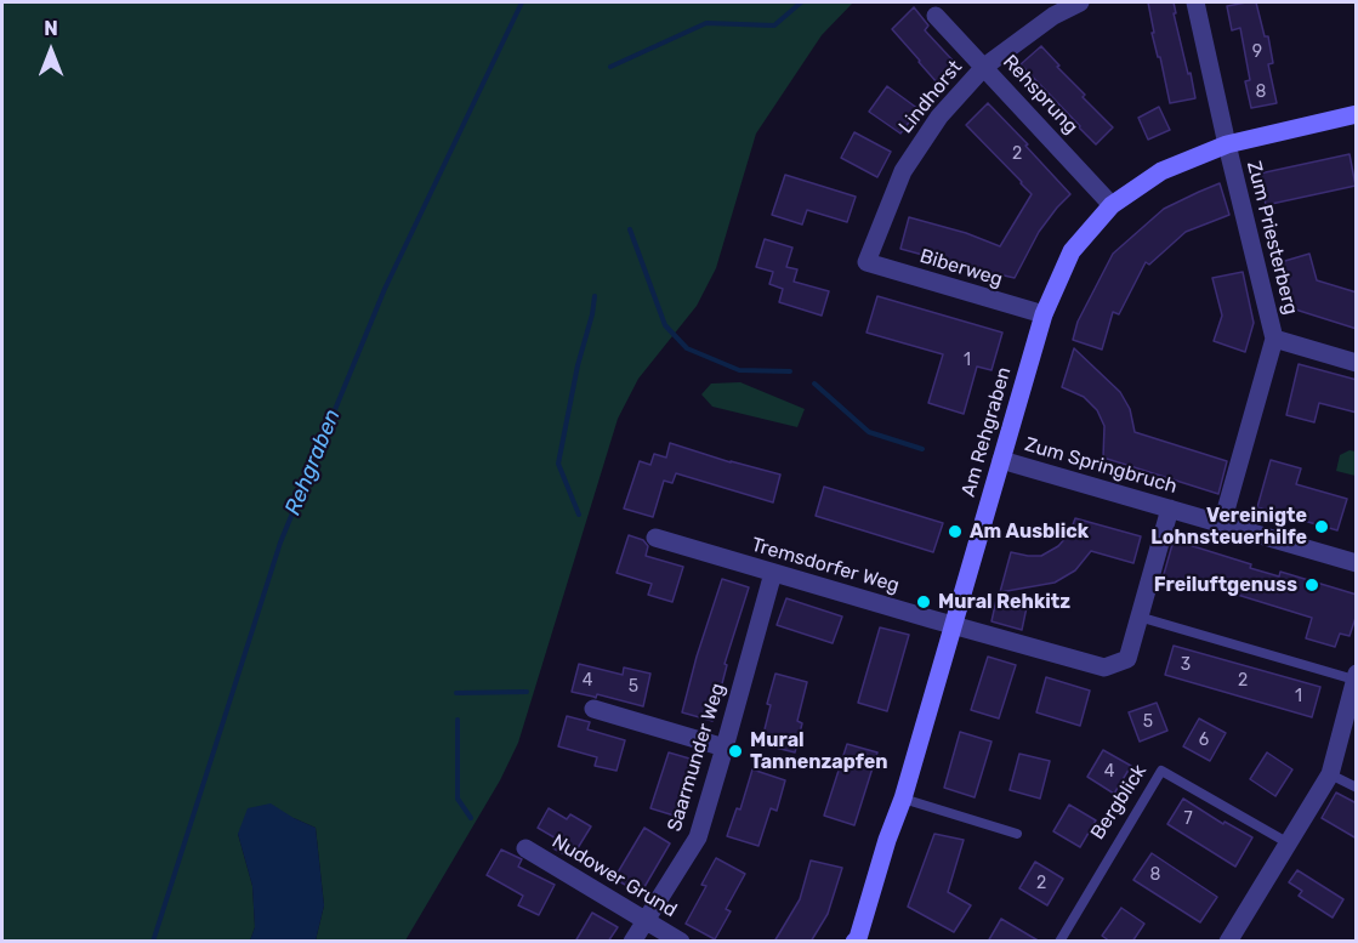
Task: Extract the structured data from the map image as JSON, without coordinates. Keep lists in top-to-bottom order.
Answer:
{
  "streets": {
    "street": [
      "Rehsprung",
      "Lindhorst",
      "Zum Priesterberg",
      "Biberweg",
      "Am Rehgraben",
      "Zum Springbruch",
      "Tremsdorfer Weg",
      "Saarmunder Weg",
      "Nudower Grund"
    ],
    "lane": ["Bergblick"]
  },
  "crossings": [
    ["Rehsprung", "Lindhorst"],
    ["Rehsprung", "Am Rehgraben"],
    ["Lindhorst", "Biberweg"],
    ["Zum Priesterberg", "Am Rehgraben"],
    ["Zum Priesterberg", "Zum Springbruch"],
    ["Biberweg", "Am Rehgraben"],
    ["Am Rehgraben", "Zum Springbruch"],
    ["Am Rehgraben", "Tremsdorfer Weg"],
    ["Zum Springbruch", "Tremsdorfer Weg"],
    ["Tremsdorfer Weg", "Saarmunder Weg"],
    ["Saarmunder Weg", "Nudower Grund"]
  ],
  "water": ["Rehgraben"],
  "places": [
    "Vereinigte Lohnsteuerhilfe",
    "Am Ausblick",
    "Freiluftgenuss",
    "Mural Rehkitz",
    "Mural Tannenzapfen"
  ],
  "house_numbers": [
    "9",
    "8",
    "2",
    "1",
    "3",
    "4",
    "2",
    "5",
    "1",
    "5",
    "6",
    "4",
    "7",
    "8",
    "2"
  ],
  "north": "top"
}
